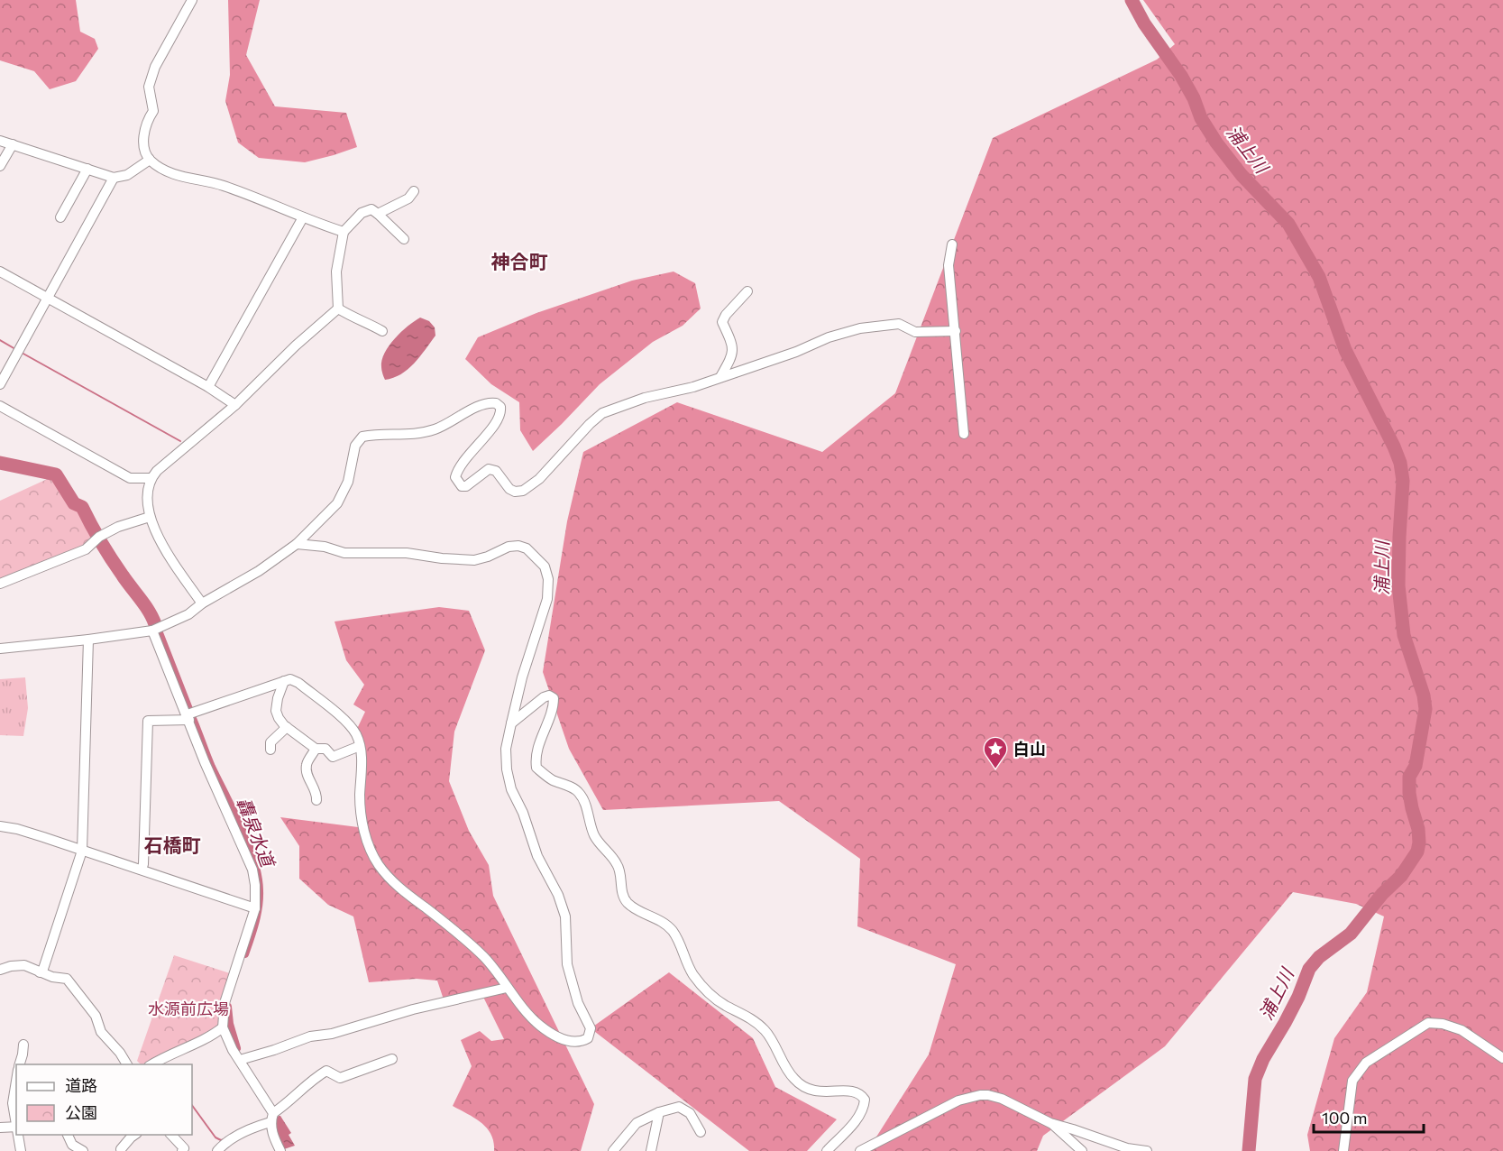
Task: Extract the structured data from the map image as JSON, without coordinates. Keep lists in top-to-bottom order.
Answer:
{
  "districts": ["神合町", "石橋町"],
  "water": ["浦上川", "轟泉水道"],
  "parks": ["水源前広場"],
  "places": {
    "place": ["白山"]
  },
  "legend": ["道路", "公園"],
  "scale_bar": "100 m"
}
